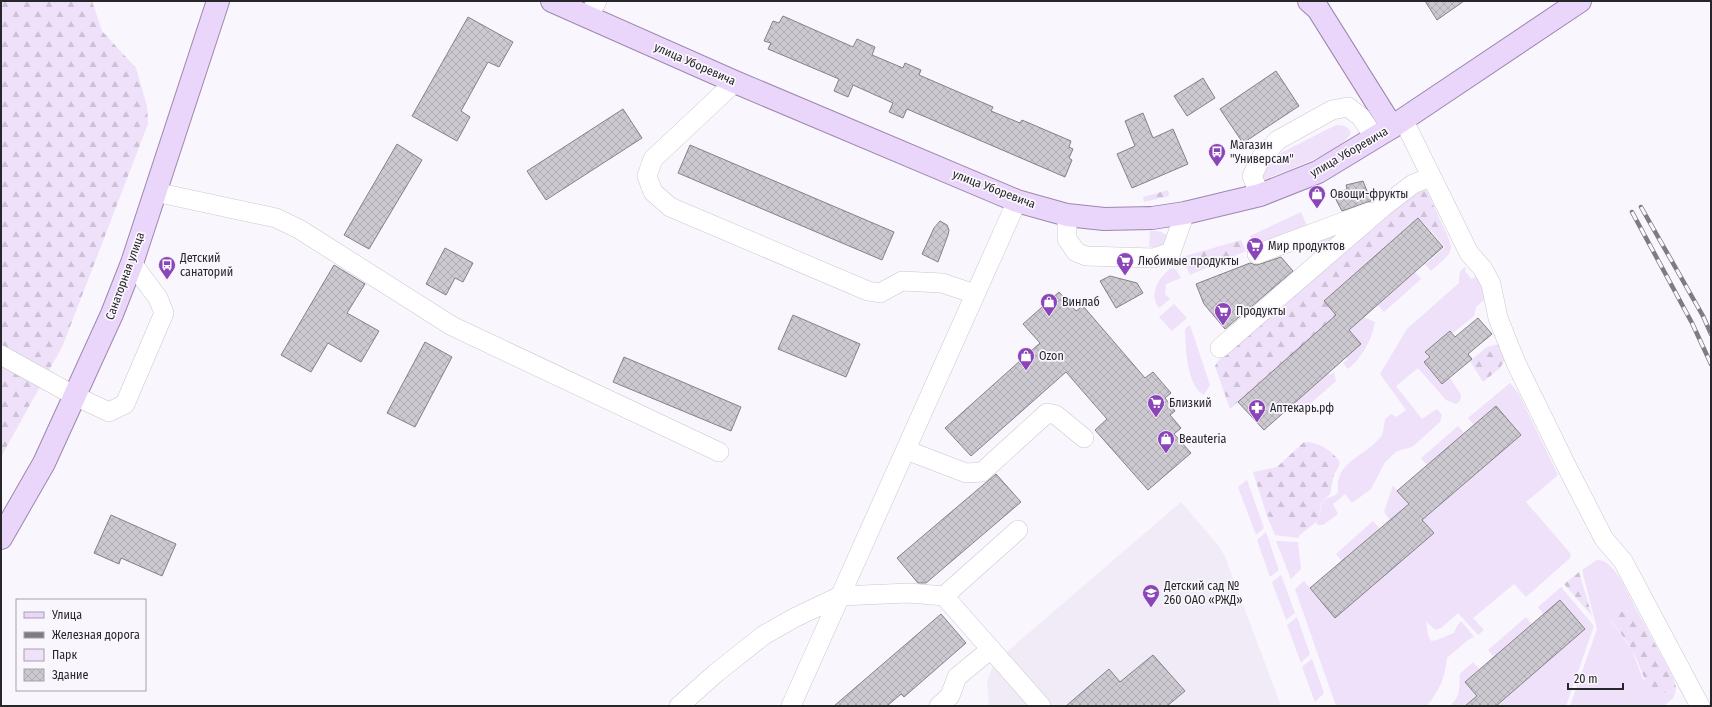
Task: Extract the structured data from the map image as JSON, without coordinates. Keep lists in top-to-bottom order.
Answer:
{
  "streets": {
    "main road": ["улица Уборевича", "Санаторная улица"]
  },
  "places": {
    "bus stop": ["Магазин \"Универсам\"", "Детский санаторий"],
    "shop": [
      "Овощи-фрукты",
      "Винлаб",
      "Ozon",
      "Beauteria"
    ],
    "supermarket": [
      "Мир продуктов",
      "Любимые продукты",
      "Продукты",
      "Близкий"
    ],
    "pharmacy": ["Аптекарь.рф"],
    "school or university": ["Детский сад № 260 ОАО «РЖД»"]
  },
  "legend": [
    "Улица",
    "Железная дорога",
    "Парк",
    "Здание"
  ],
  "scale_bar": "20 m"
}
